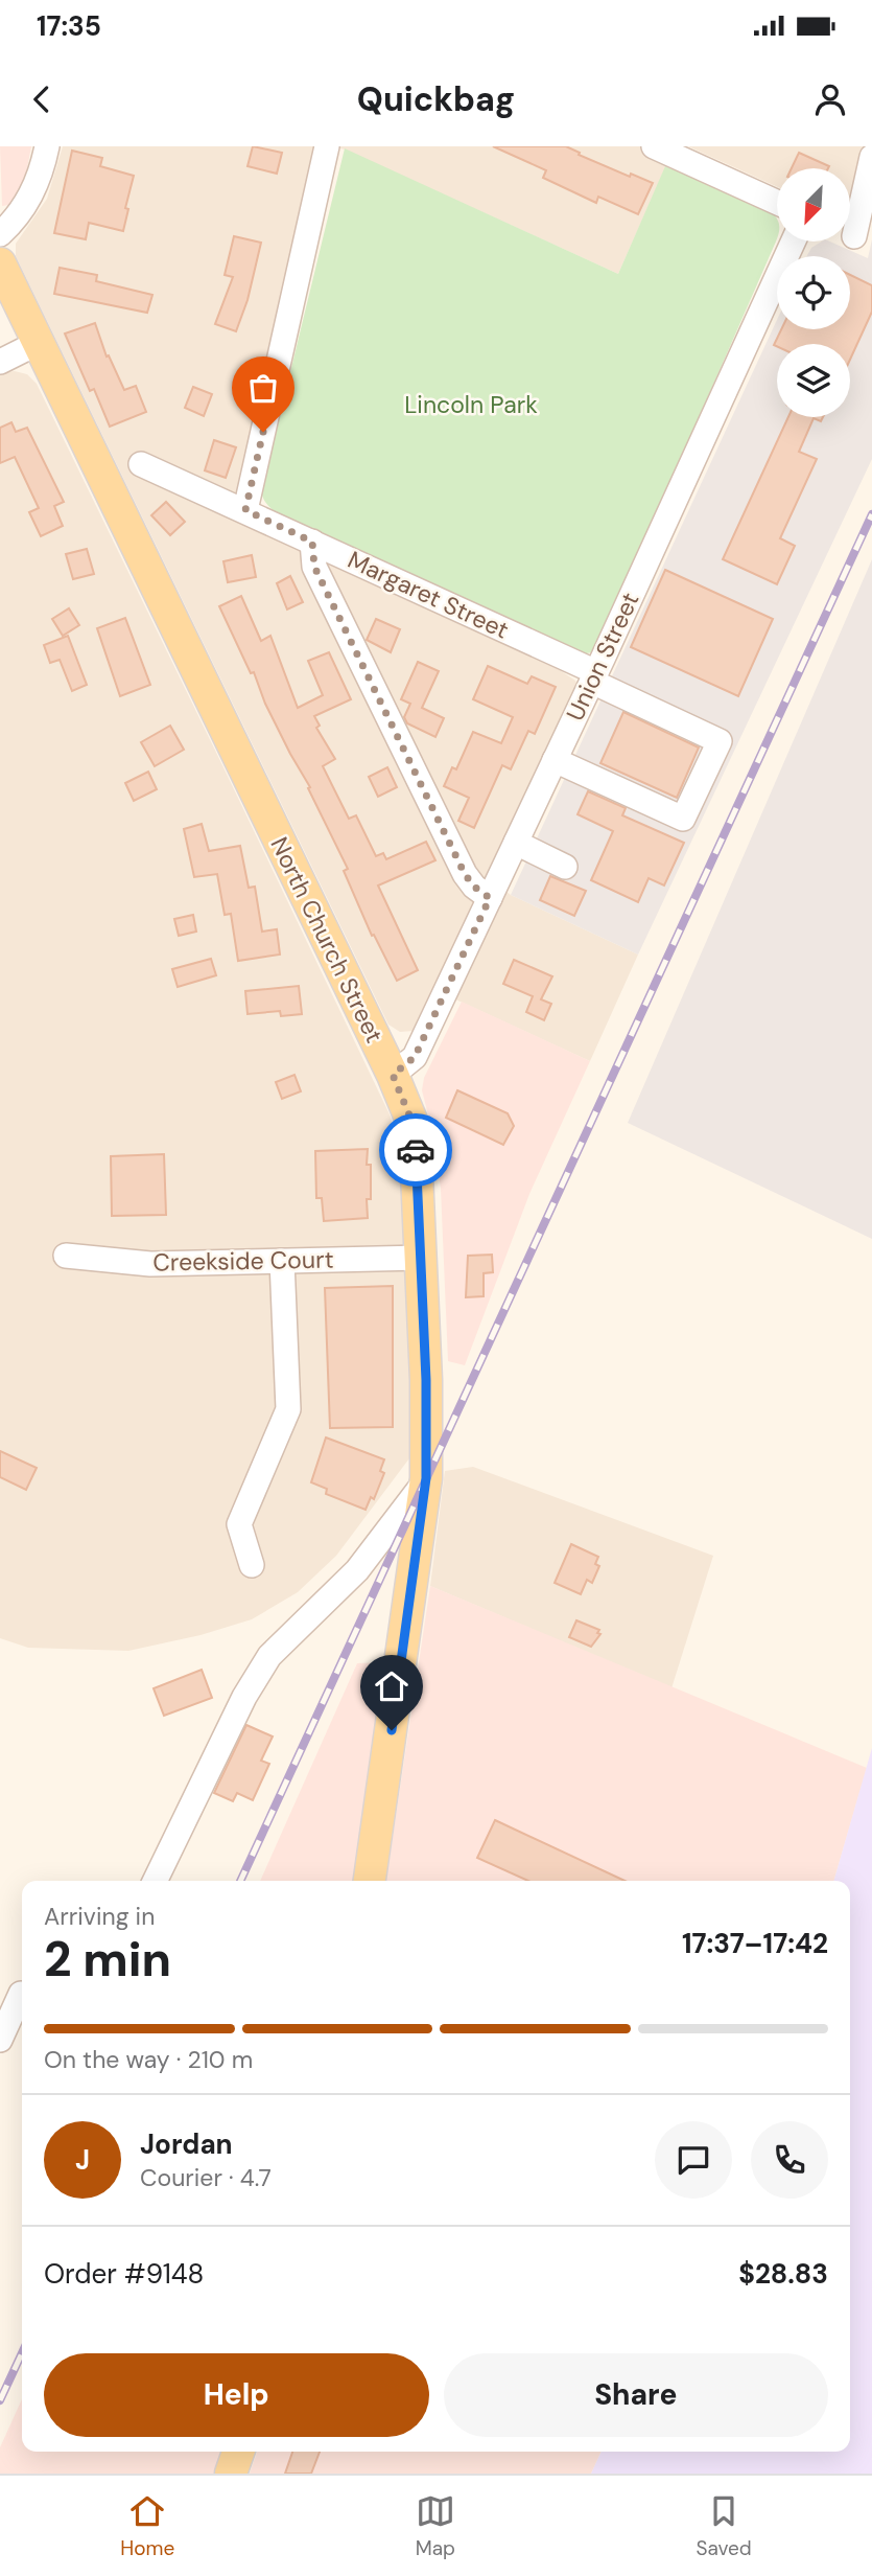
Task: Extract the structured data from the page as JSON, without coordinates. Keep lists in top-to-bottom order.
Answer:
{
  "streets": {
    "main road": ["North Church Street"],
    "street": ["Margaret Street", "Union Street", "Creekside Court"]
  },
  "crossings": [
    ["Margaret Street", "Union Street"],
    ["Union Street", "North Church Street"],
    ["North Church Street", "Creekside Court"]
  ],
  "parks": ["Lincoln Park"],
  "north": "bottom left",
  "page": {
    "status": "17:35",
    "header": "Quickbag",
    "heading": ["2 min", "Arriving in", "17:37–17:42"],
    "panel": [
      "Jordan",
      "Courier · 4.7",
      "Order #9148",
      "$28.83"
    ],
    "bar": "On the way · 210 m",
    "round": "J",
    "buttons": ["Help", "Share"],
    "tabs": ["Home", "Map", "Saved"]
  }
}
